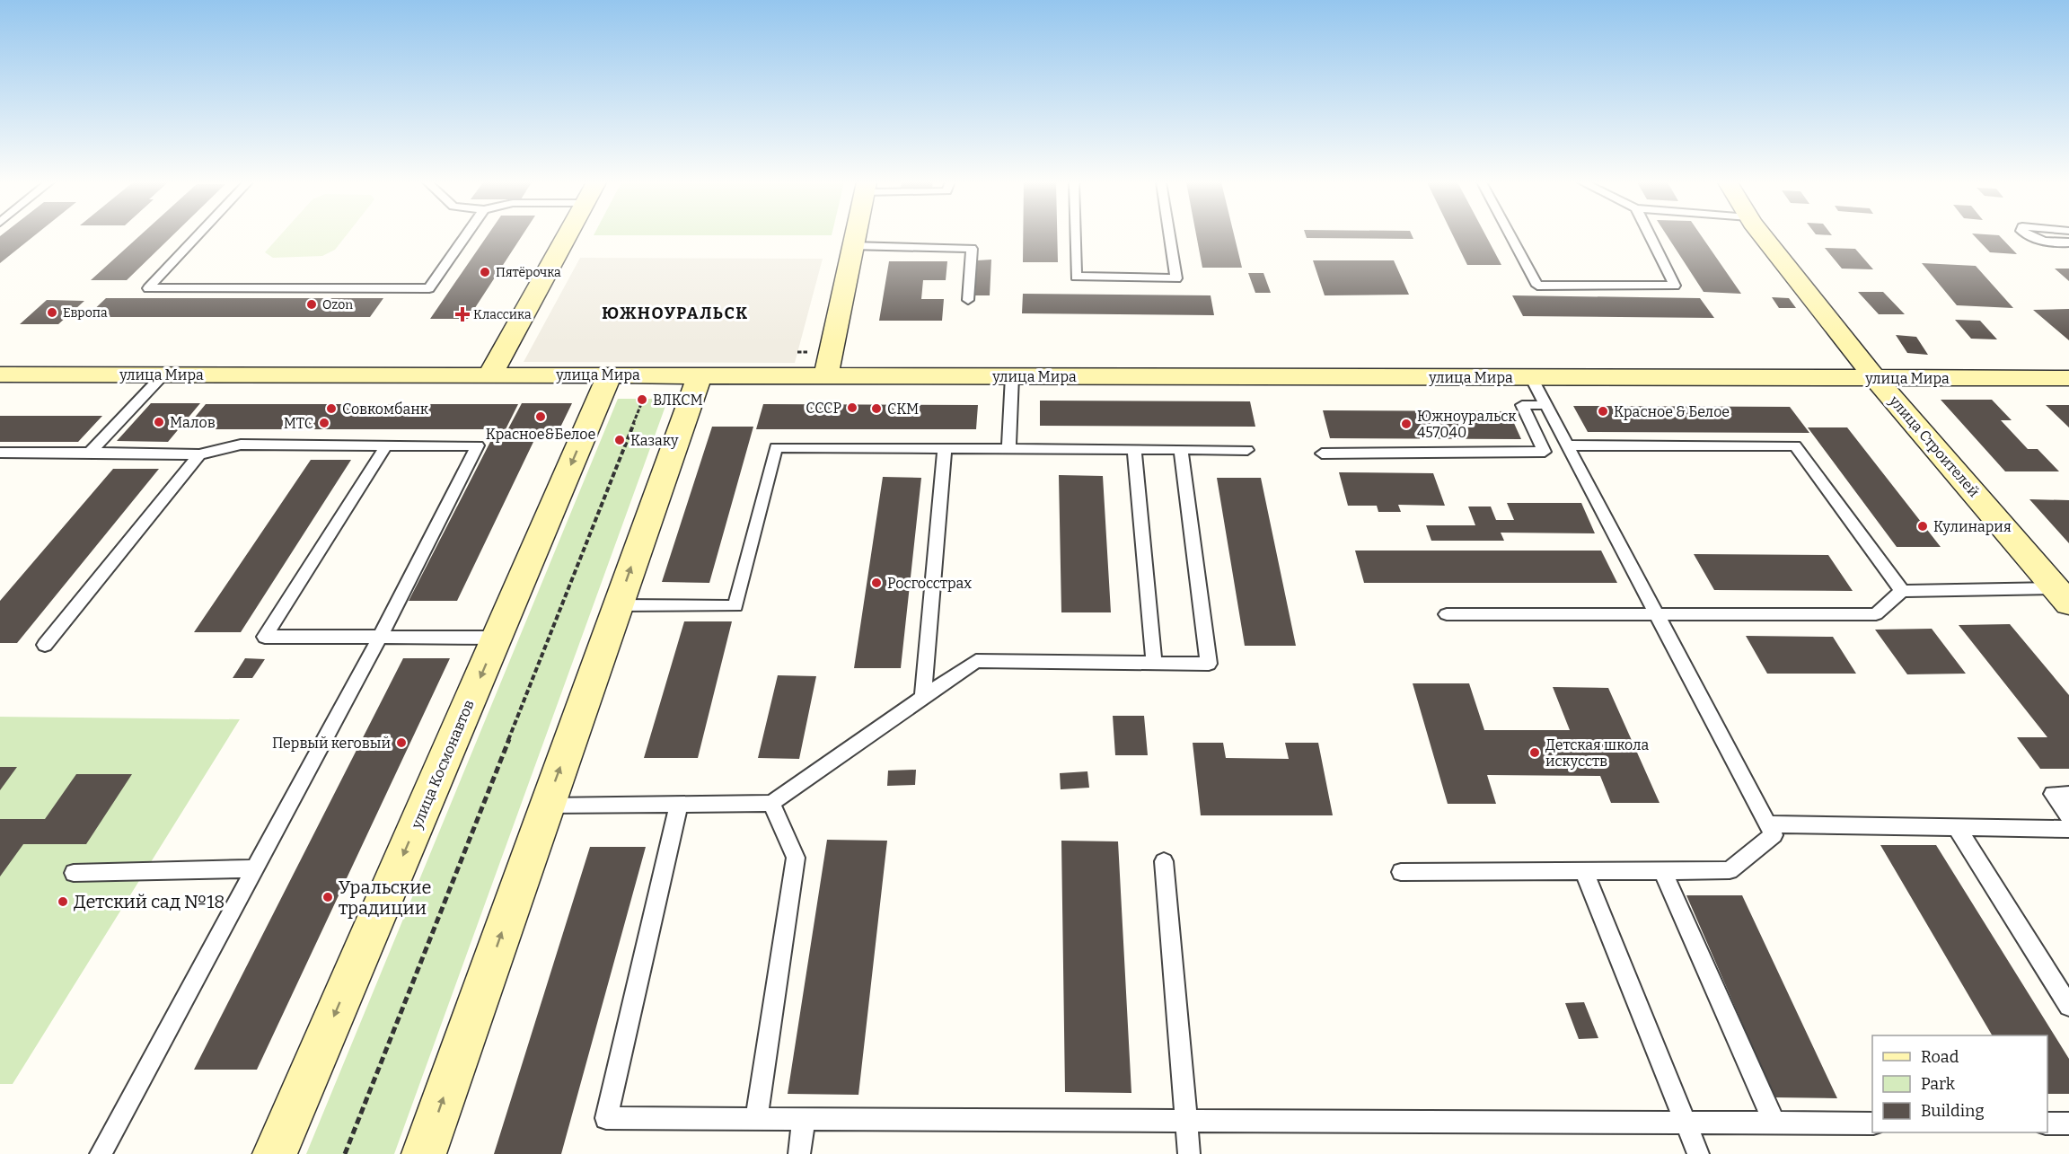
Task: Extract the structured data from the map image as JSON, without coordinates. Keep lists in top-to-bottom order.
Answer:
{
  "streets": {
    "street": ["улица Мира", "улица Строителей", "улица Космонавтов"]
  },
  "crossings": [
    ["улица Мира", "улица Строителей"],
    ["улица Мира", "улица Космонавтов"]
  ],
  "districts": ["ЮЖНОУРАЛЬСК"],
  "places": {
    "other": [
      "Пятёрочка",
      "Ozon",
      "Европа",
      "ВЛКСМ",
      "СССР",
      "Совкомбанк",
      "СКМ",
      "Красное & Белое",
      "Красное&Белое",
      "Малов",
      "МТС",
      "Южноуральск 457040",
      "Казаку",
      "Кулинария",
      "Росгосстрах",
      "Первый кеговый",
      "Детская школа искусств",
      "Уральские традиции",
      "Детский сад №18"
    ],
    "health": ["Классика"]
  },
  "legend": ["Road", "Park", "Building"]
}
